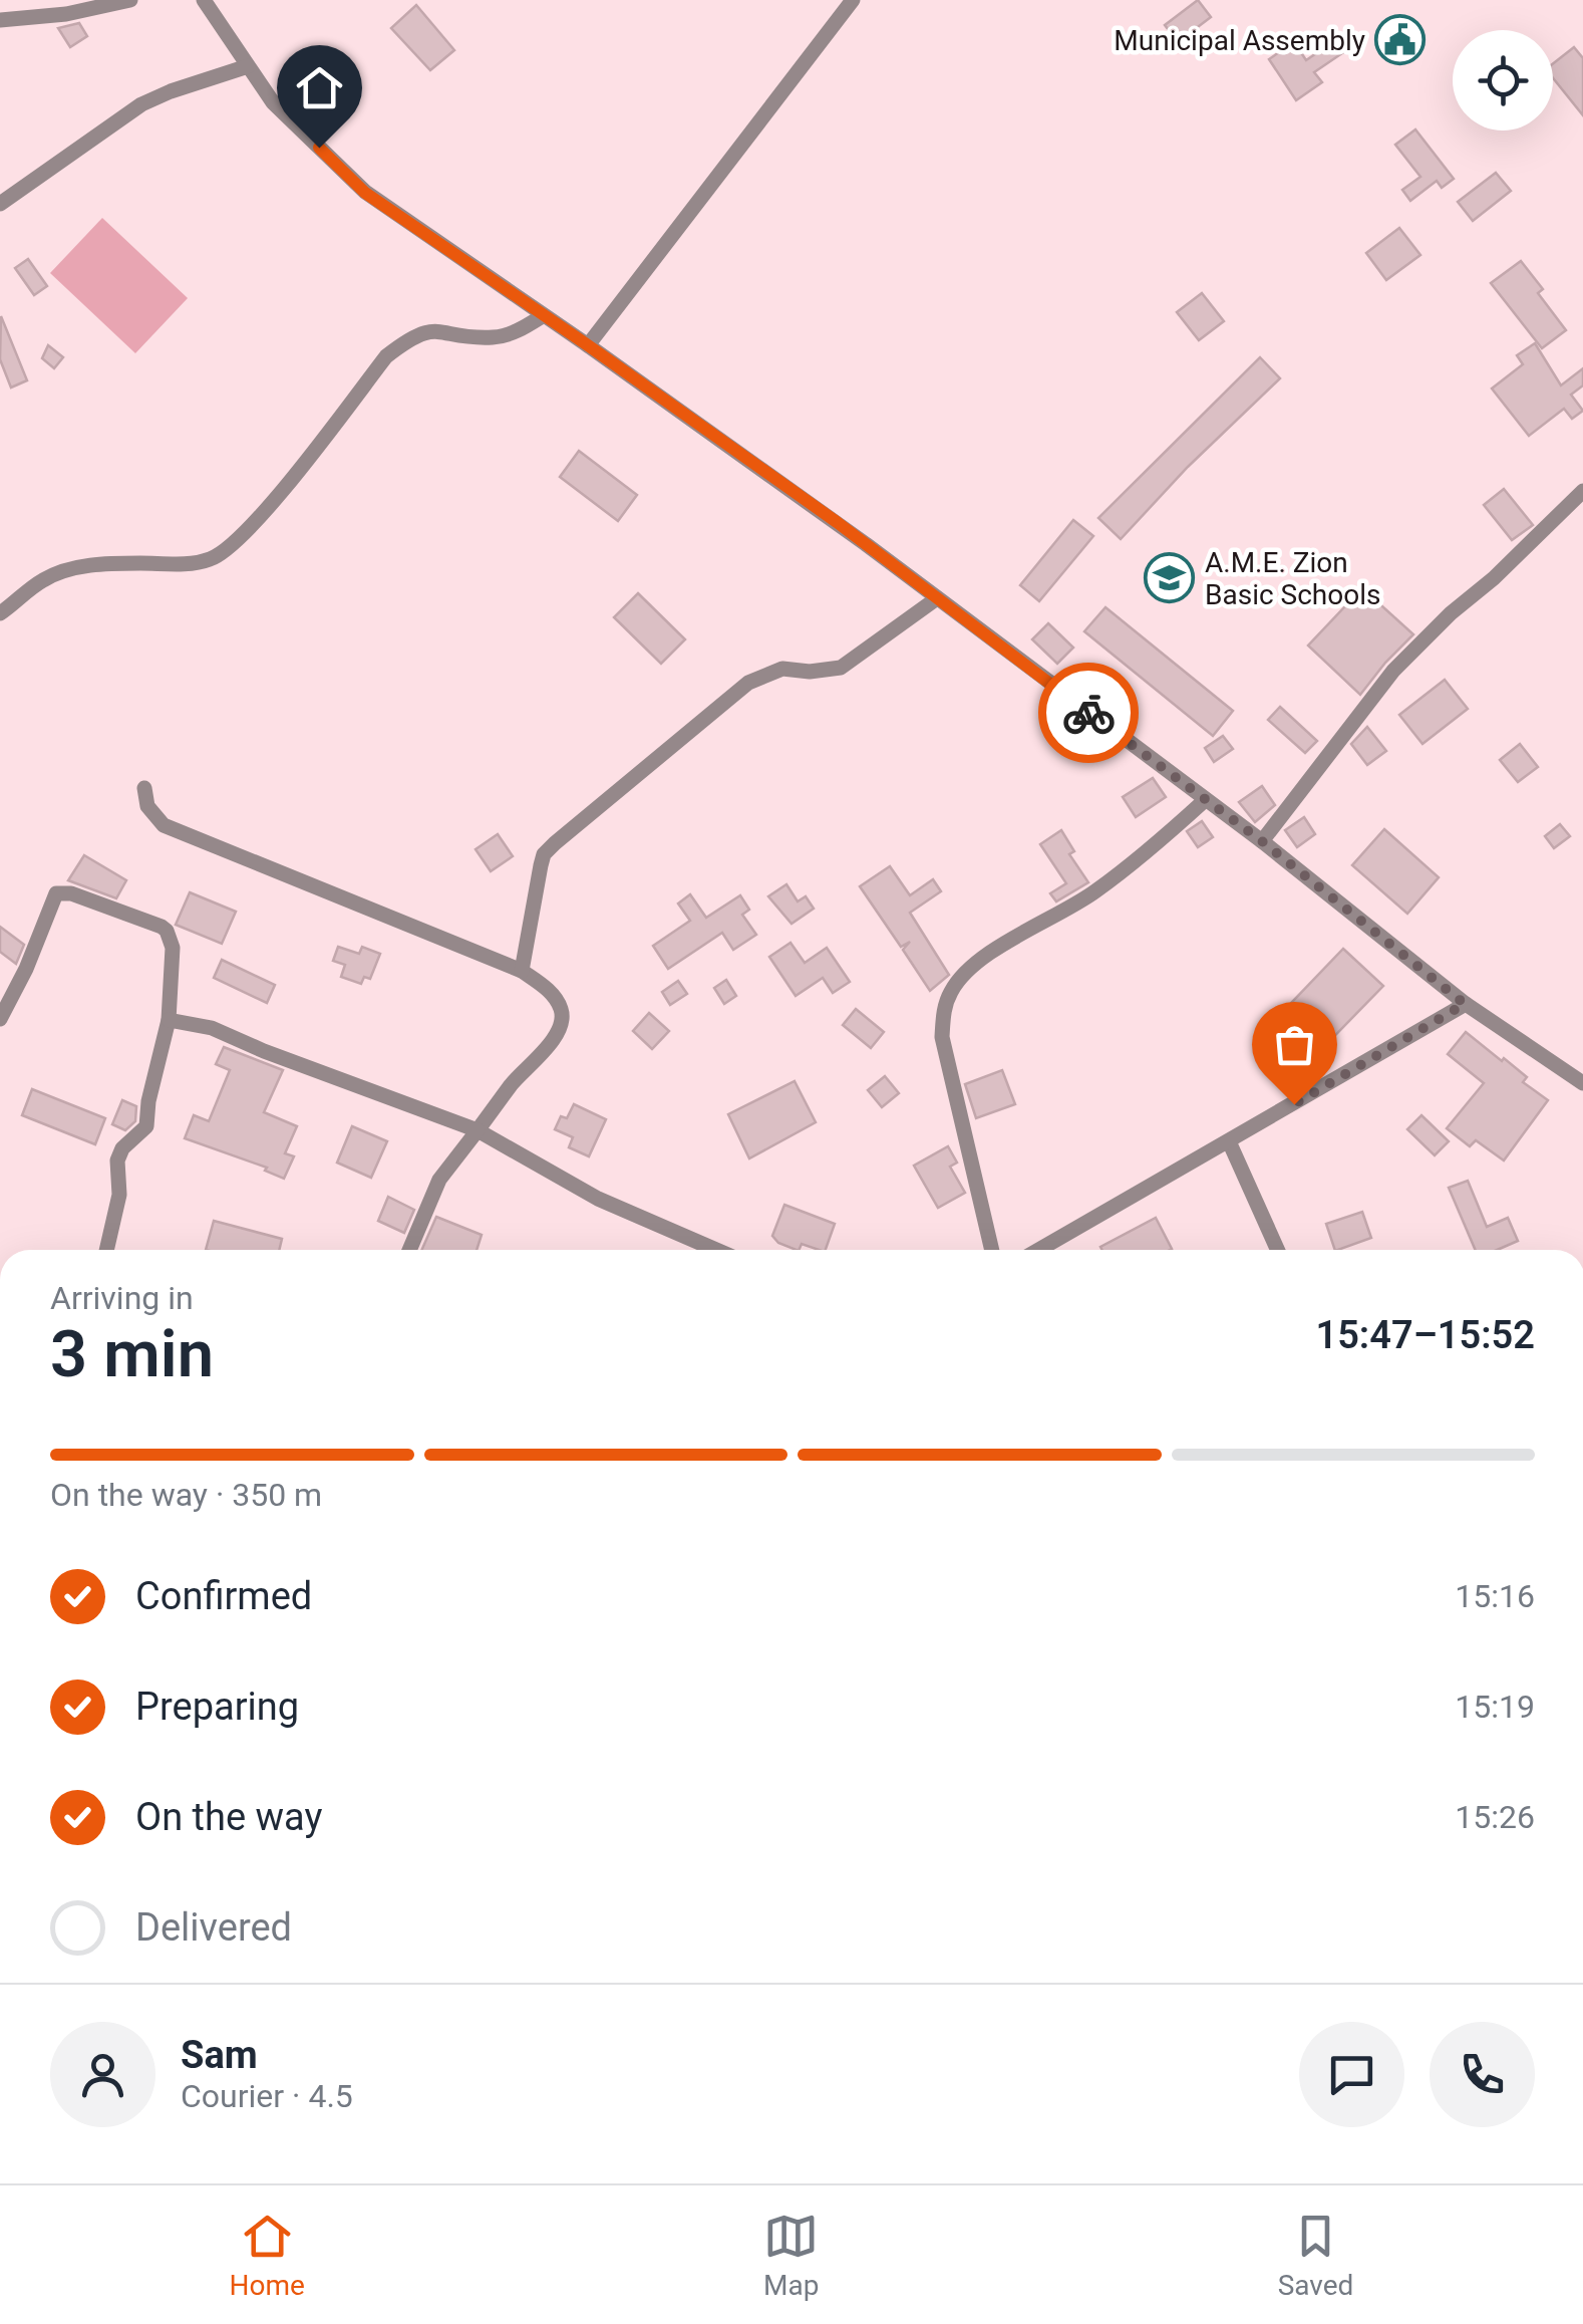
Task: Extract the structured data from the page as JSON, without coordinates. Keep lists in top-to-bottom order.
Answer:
{
  "places": {
    "public building": ["Municipal Assembly"],
    "school or university": ["A.M.E. Zion Basic Schools"]
  },
  "page": {
    "heading": ["3 min", "Arriving in", "15:47–15:52"],
    "panel": ["Sam", "Courier · 4.5"],
    "bar": "On the way · 350 m",
    "list": [
      ["Confirmed", "15:16"],
      ["Preparing", "15:19"],
      ["On the way", "15:26"],
      "Delivered"
    ],
    "tabs": ["Home", "Map", "Saved"]
  }
}
